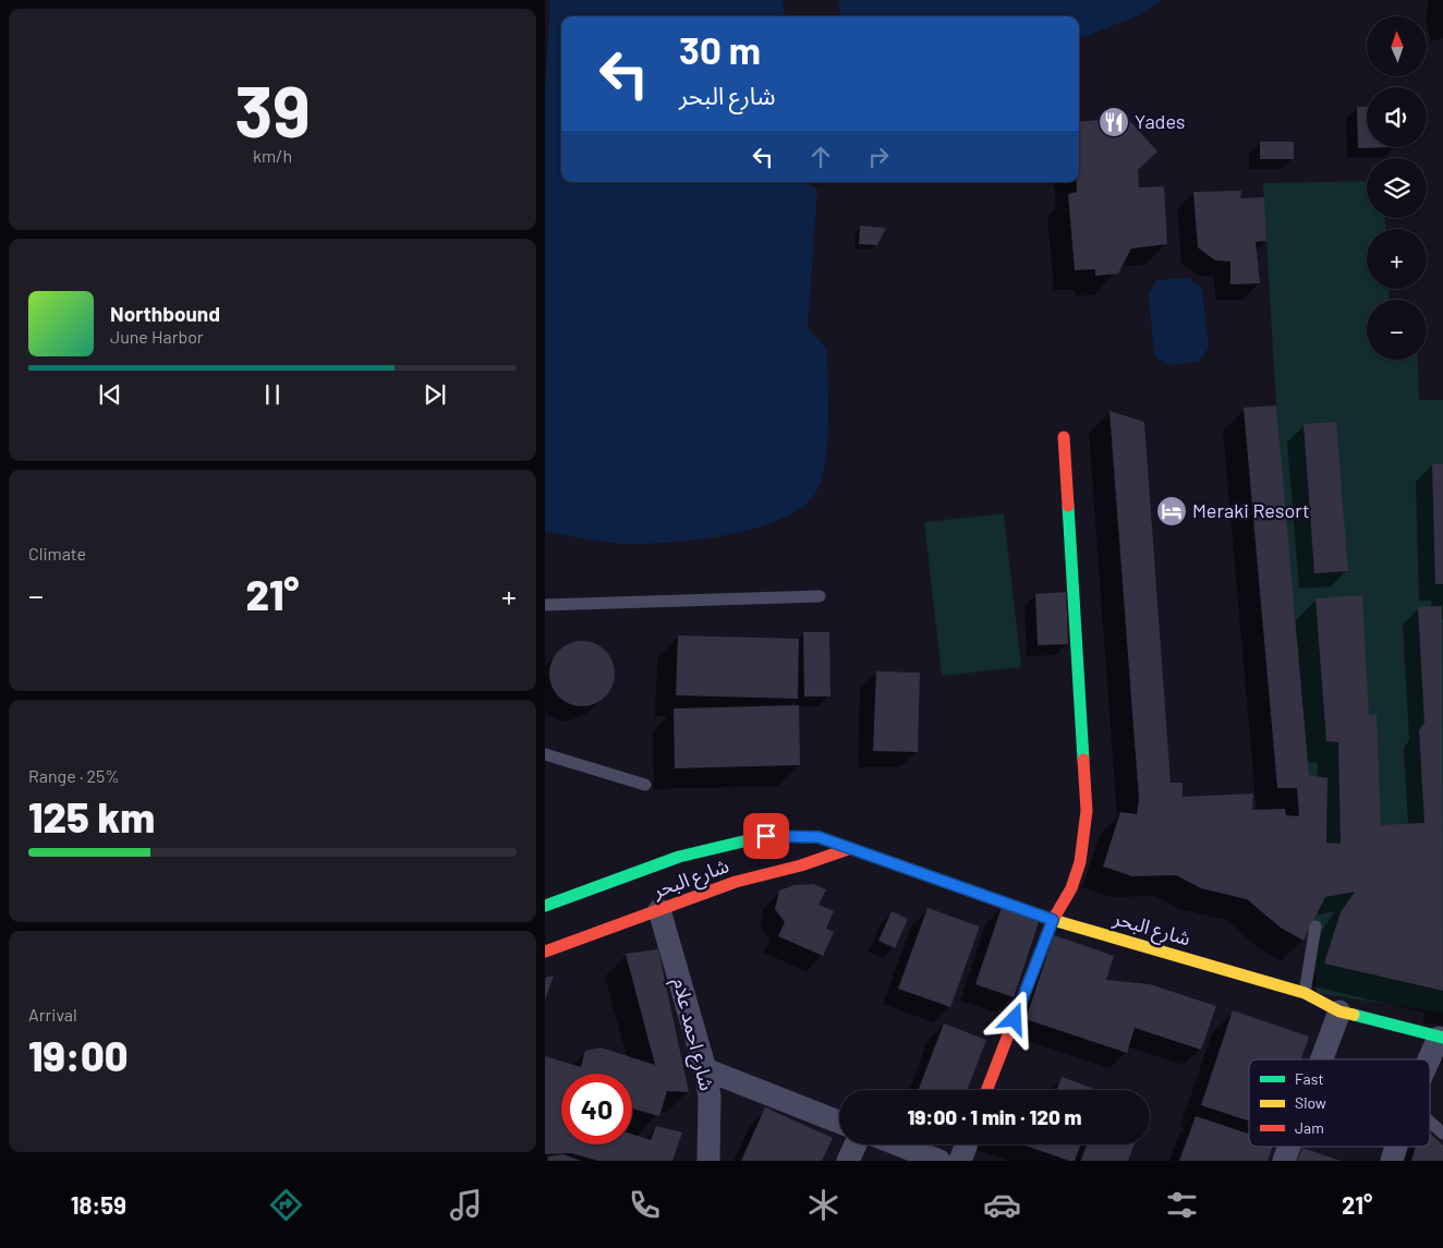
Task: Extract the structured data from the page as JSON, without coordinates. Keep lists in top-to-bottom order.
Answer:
{
  "streets": {
    "main road": ["شارع البحر"],
    "street": ["شارع احمد علام"]
  },
  "crossings": [
    ["شارع البحر", "شارع احمد علام"]
  ],
  "places": {
    "restaurant": ["Yades"],
    "hotel": ["Meraki Resort"]
  },
  "legend": ["Fast", "Slow", "Jam"],
  "north": "top",
  "page": {
    "tile": [
      ["39", "km/h"],
      "Climate",
      ["Range · 25%", "125 km"],
      ["Arrival", "19:00"]
    ],
    "map_buttons": ["+", "−"],
    "turn": ["30 m", "شارع البحر"],
    "song": ["Northbound", "June Harbor"],
    "heat": ["−", "21°", "+"],
    "limit": "40",
    "trip": "19:00 · 1 min · 120 m",
    "tabs": ["18:59", "21°"]
  }
}
